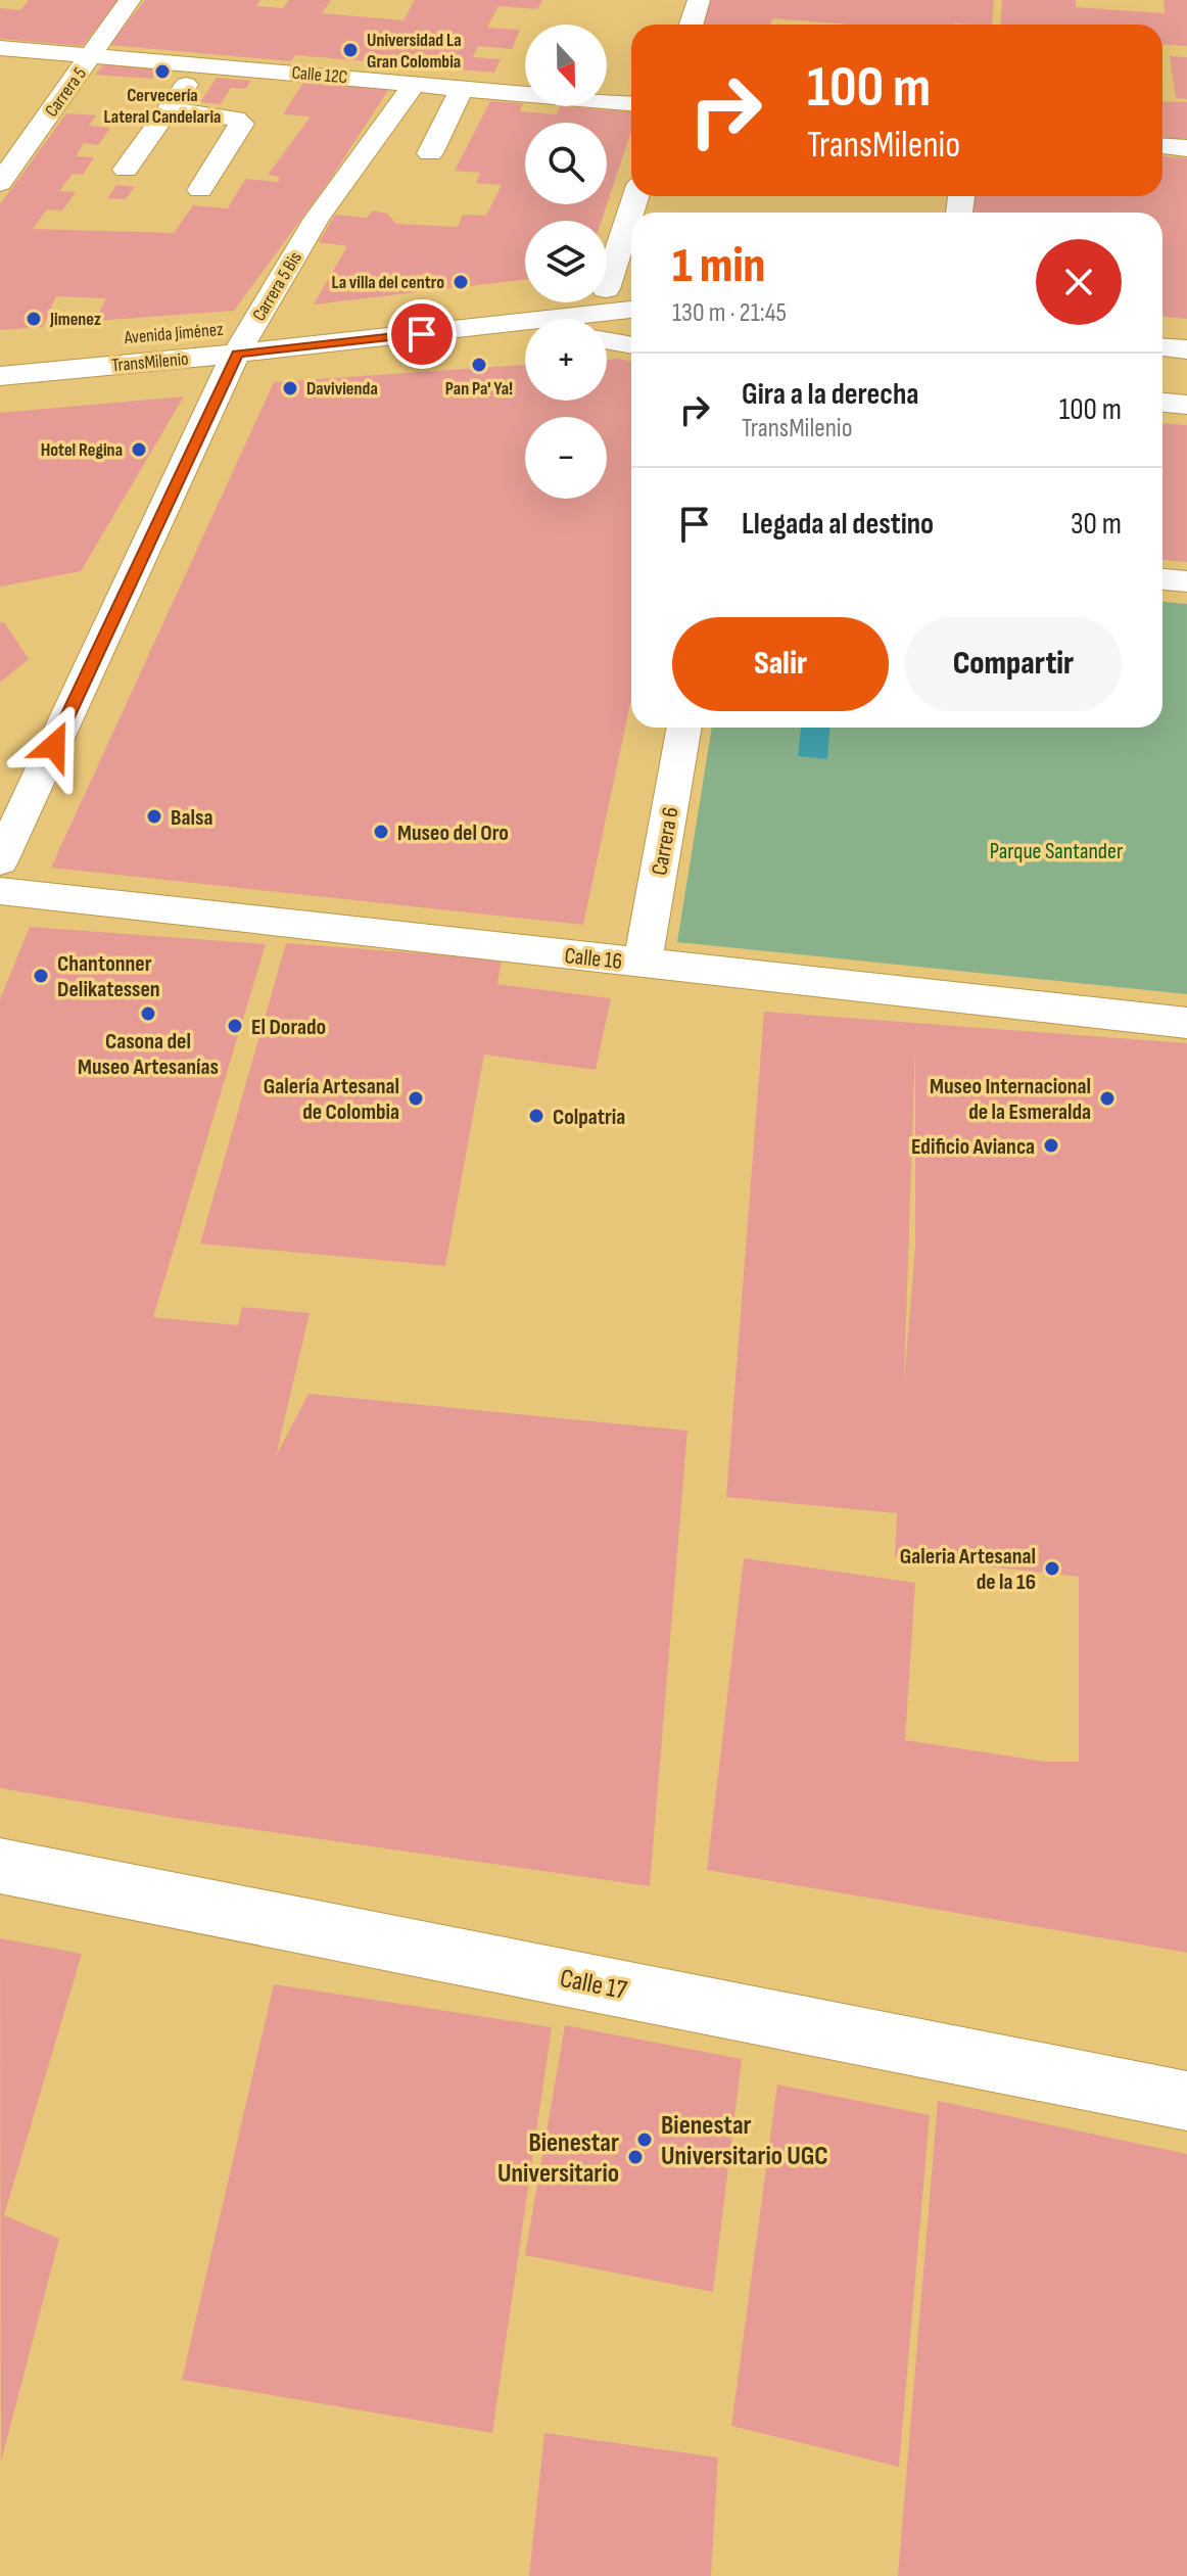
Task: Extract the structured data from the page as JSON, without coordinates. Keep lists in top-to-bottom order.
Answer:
{
  "streets": {
    "street": [
      "Calle 12C",
      "Carrera 5",
      "Carrera 5 Bis",
      "Avenida Jiménez",
      "TransMilenio",
      "Carrera 6",
      "Calle 16",
      "Calle 17"
    ]
  },
  "crossings": [
    ["Calle 12C", "Carrera 5"],
    ["Calle 12C", "Carrera 5 Bis"],
    ["Carrera 5 Bis", "Avenida Jiménez"],
    ["Carrera 5 Bis", "TransMilenio"],
    ["Avenida Jiménez", "TransMilenio"],
    ["Carrera 6", "Calle 16"]
  ],
  "parks": ["Parque Santander"],
  "places": [
    "Universidad La Gran Colombia",
    "Cervecería Lateral Candelaria",
    "La villa del centro",
    "Jimenez",
    "Pan Pa' Ya!",
    "Davivienda",
    "Hotel Regina",
    "Balsa",
    "Museo del Oro",
    "Chantonner Delikatessen",
    "Casona del Museo Artesanías",
    "El Dorado",
    "Galería Artesanal de Colombia",
    "Museo Internacional de la Esmeralda",
    "Colpatria",
    "Edificio Avianca",
    "Galeria Artesanal de la 16",
    "Bienestar Universitario UGC",
    "Bienestar Universitario"
  ],
  "north": "bottom",
  "page": {
    "map_buttons": ["+", "−"],
    "turn": ["100 m", "TransMilenio"],
    "heading": ["1 min", "130 m · 21:45"],
    "list": [
      {
        "name": "Gira a la derecha",
        "note": "TransMilenio",
        "value": "100 m"
      },
      {
        "name": "Llegada al destino",
        "value": "30 m"
      }
    ],
    "buttons": ["Salir", "Compartir"]
  }
}
